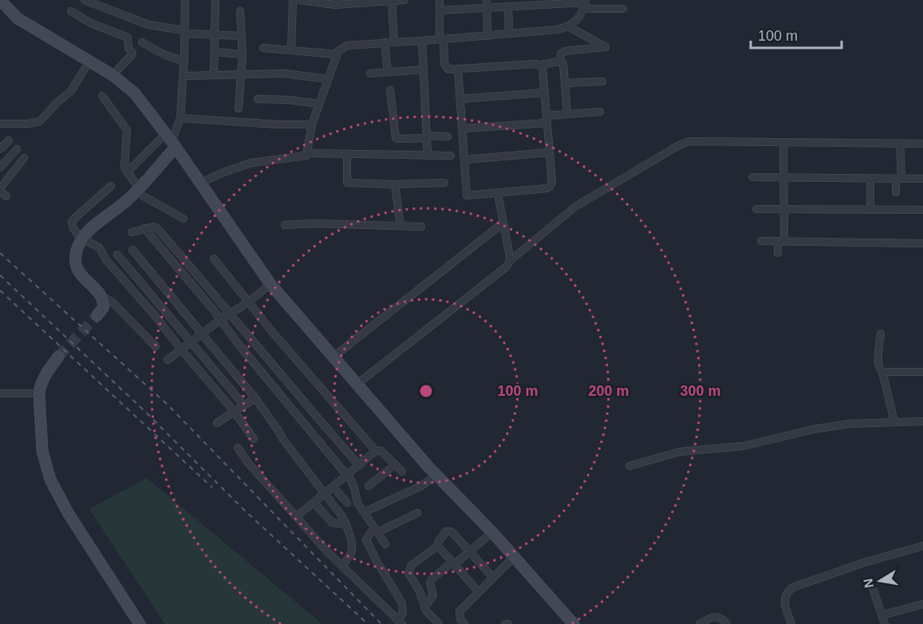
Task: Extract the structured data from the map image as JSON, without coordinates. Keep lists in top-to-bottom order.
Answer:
{
  "scale_bar": "100 m",
  "north": "left",
  "rings": ["100 m", "200 m", "300 m"]
}
